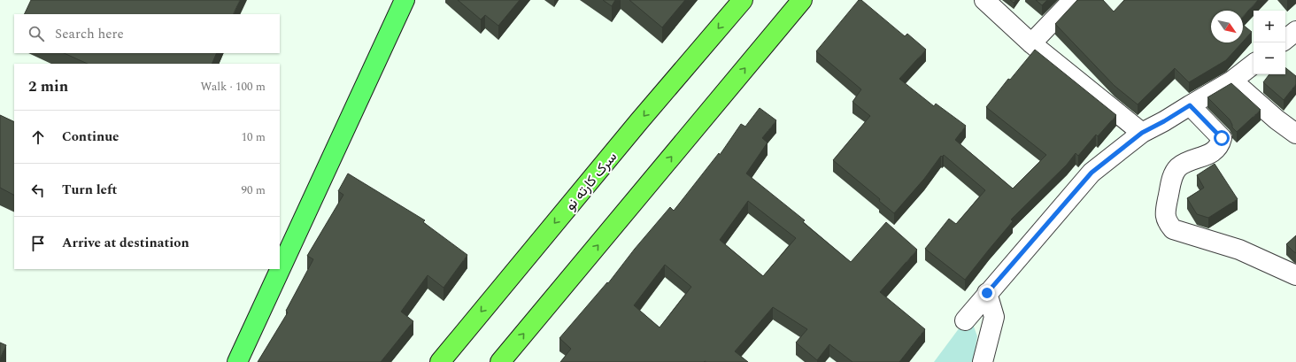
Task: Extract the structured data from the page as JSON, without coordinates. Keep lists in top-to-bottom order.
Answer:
{
  "streets": {
    "highway": ["سرک کارته نو"]
  },
  "north": "bottom right",
  "page": {
    "map_buttons": ["+", "−"],
    "search": "Search here",
    "heading": ["2 min", "Walk · 100 m"],
    "list": [
      ["Continue", "10 m"],
      ["Turn left", "90 m"],
      "Arrive at destination"
    ]
  }
}
